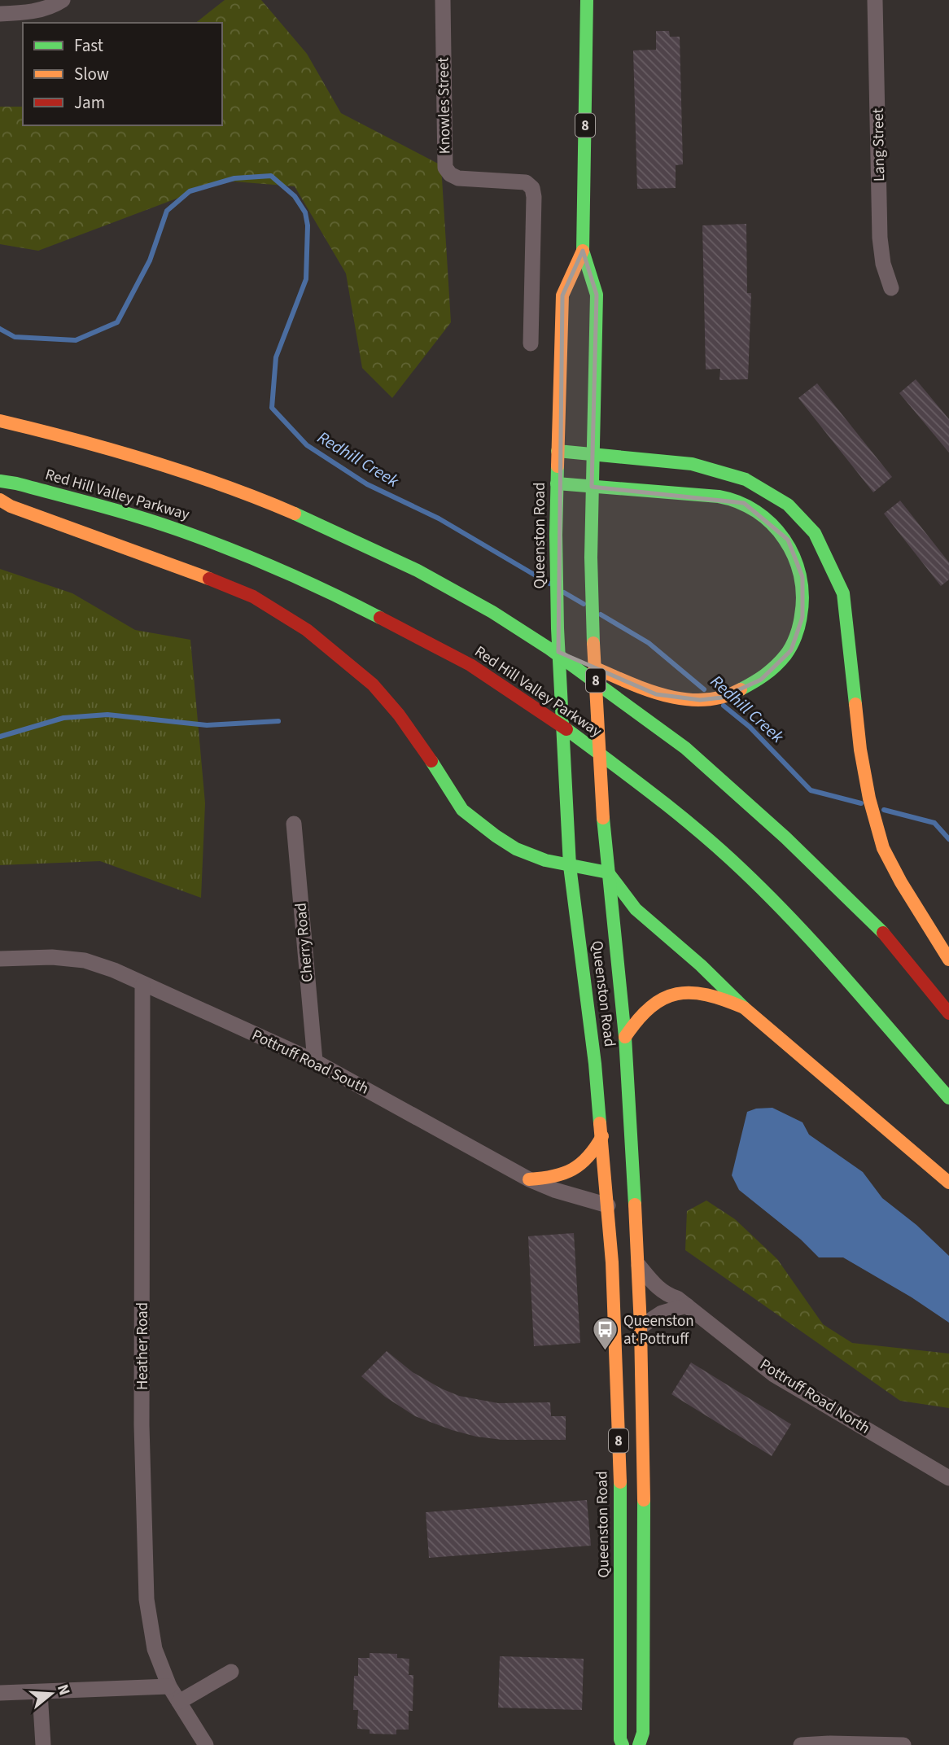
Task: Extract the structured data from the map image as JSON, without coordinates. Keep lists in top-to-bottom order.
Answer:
{
  "streets": {
    "main road": ["8", "Red Hill Valley Parkway", "Queenston Road"],
    "street": [
      "Knowles Street",
      "Lang Street",
      "Cherry Road",
      "Pottruff Road South",
      "Heather Road",
      "Pottruff Road North"
    ]
  },
  "crossings": [
    ["Queenston Road", "Pottruff Road South"],
    ["Queenston Road", "Pottruff Road North"],
    ["Cherry Road", "Pottruff Road South"],
    ["Pottruff Road South", "Heather Road"]
  ],
  "water": ["Redhill Creek"],
  "places": {
    "bus stop": ["Queenston at Pottruff"]
  },
  "legend": ["Fast", "Slow", "Jam"],
  "north": "right"
}
